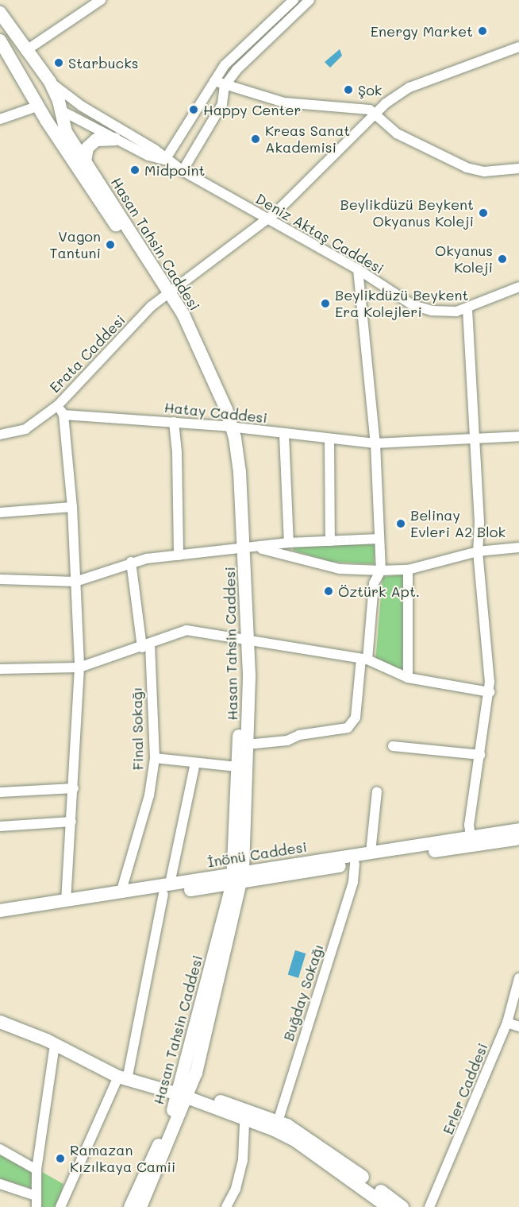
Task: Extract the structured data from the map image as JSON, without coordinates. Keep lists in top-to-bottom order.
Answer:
{
  "streets": {
    "main road": ["Hasan Tahsin Caddesi", "İnönü Caddesi"],
    "street": [
      "Deniz Aktaş Caddesi",
      "Erata Caddesi",
      "Hatay Caddesi",
      "Final Sokağı",
      "Buğday Sokağı",
      "Erler Caddesi"
    ]
  },
  "crossings": [
    ["Deniz Aktaş Caddesi", "Erata Caddesi"],
    ["Hasan Tahsin Caddesi", "Erata Caddesi"],
    ["Hasan Tahsin Caddesi", "Hatay Caddesi"],
    ["Hasan Tahsin Caddesi", "İnönü Caddesi"],
    ["Final Sokağı", "İnönü Caddesi"]
  ],
  "places": [
    "Energy Market",
    "Starbucks",
    "Şok",
    "Happy Center",
    "Kreas Sanat Akademisi",
    "Midpoint",
    "Beylikdüzü Beykent Okyanus Koleji",
    "Vagon Tantuni",
    "Okyanus Koleji",
    "Beylikdüzü Beykent Era Kolejleri",
    "Belinay Evleri A2 Blok",
    "Öztürk Apt.",
    "Ramazan Kızılkaya Camii"
  ]
}
